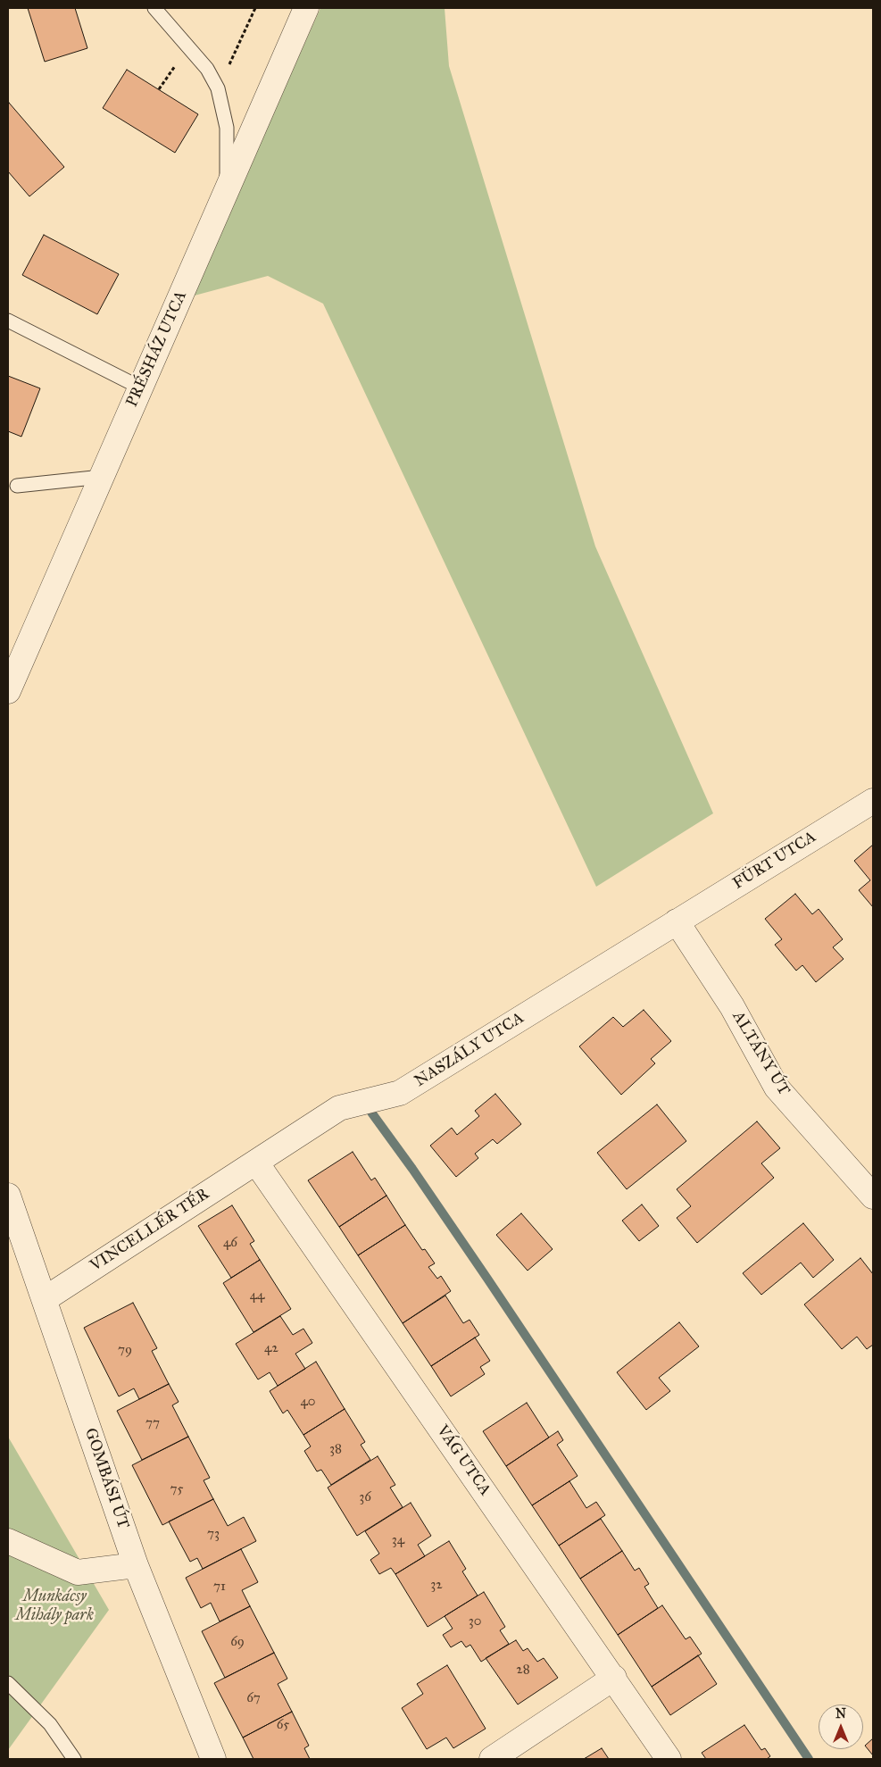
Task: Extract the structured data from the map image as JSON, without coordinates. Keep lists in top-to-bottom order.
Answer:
{
  "streets": {
    "street": [
      "PRÉSHÁZ UTCA",
      "FÜRT UTCA",
      "NASZÁLY UTCA",
      "ALTÁNY ÚT",
      "VINCELLÉR TÉR",
      "VÁG UTCA",
      "GOMBÁSI ÚT"
    ]
  },
  "crossings": [
    ["FÜRT UTCA", "NASZÁLY UTCA"],
    ["FÜRT UTCA", "ALTÁNY ÚT"],
    ["NASZÁLY UTCA", "ALTÁNY ÚT"],
    ["NASZÁLY UTCA", "VINCELLÉR TÉR"],
    ["NASZÁLY UTCA", "VÁG UTCA"],
    ["VINCELLÉR TÉR", "VÁG UTCA"],
    ["VINCELLÉR TÉR", "GOMBÁSI ÚT"]
  ],
  "parks": ["Munkácsy Mihály park"],
  "house_numbers": [
    "46",
    "44",
    "42",
    "79",
    "40",
    "77",
    "38",
    "75",
    "36",
    "73",
    "34",
    "32",
    "71",
    "30",
    "69",
    "28",
    "67",
    "65"
  ],
  "north": "top"
}
